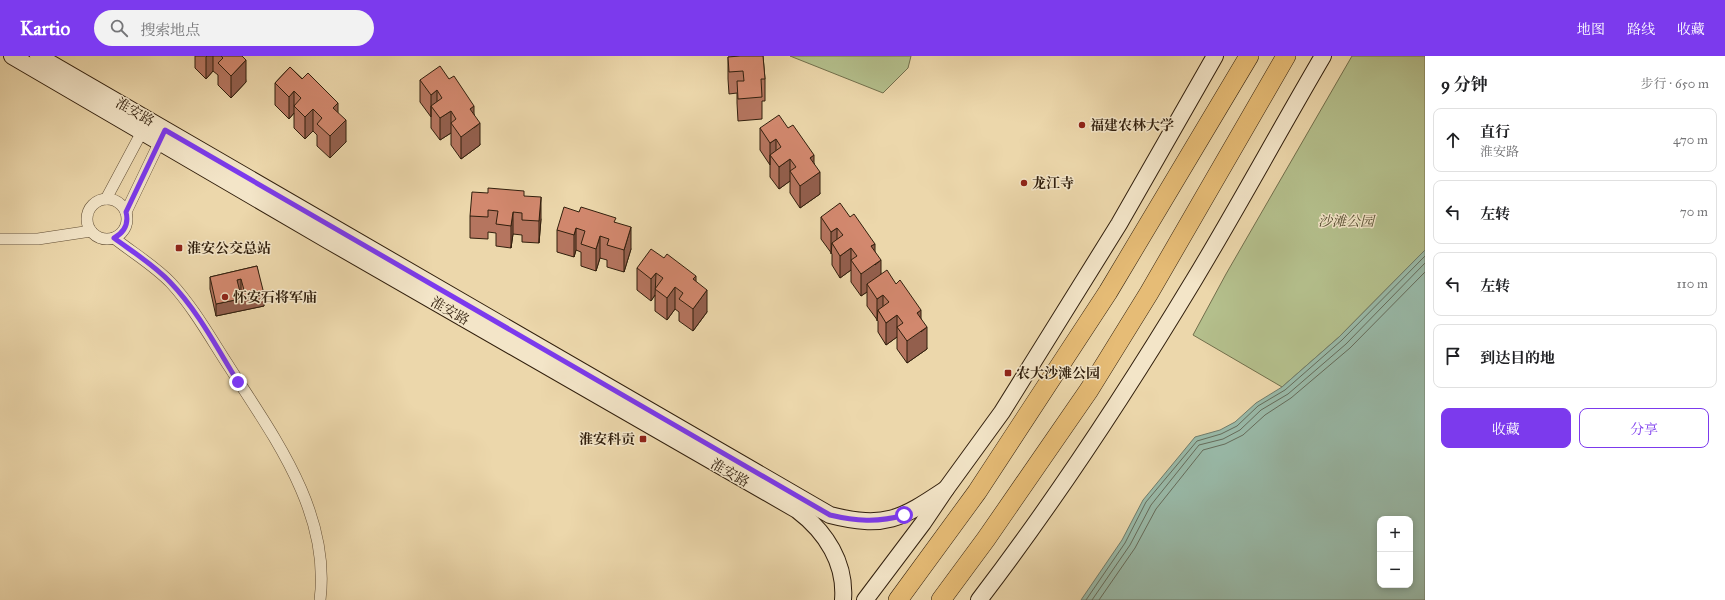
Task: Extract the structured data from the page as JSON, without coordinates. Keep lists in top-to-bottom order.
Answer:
{
  "streets": {
    "main road": ["淮安路"]
  },
  "parks": ["沙滩公园"],
  "places": {
    "other": ["福建农林大学", "龙江寺", "怀安石将军庙"],
    "transit": ["淮安公交总站", "农大沙滩公园", "淮安科贡"]
  },
  "page": {
    "header": "Kartio",
    "search": "搜索地点",
    "nav": ["地图", "路线", "收藏"],
    "heading": ["9 分钟", "步行 · 650 m"],
    "list": [
      ["直行", "淮安路", "470 m"],
      ["左转", "70 m"],
      ["左转", "110 m"],
      "到达目的地"
    ],
    "buttons": ["收藏", "分享"],
    "map_buttons": ["+", "−"]
  }
}
